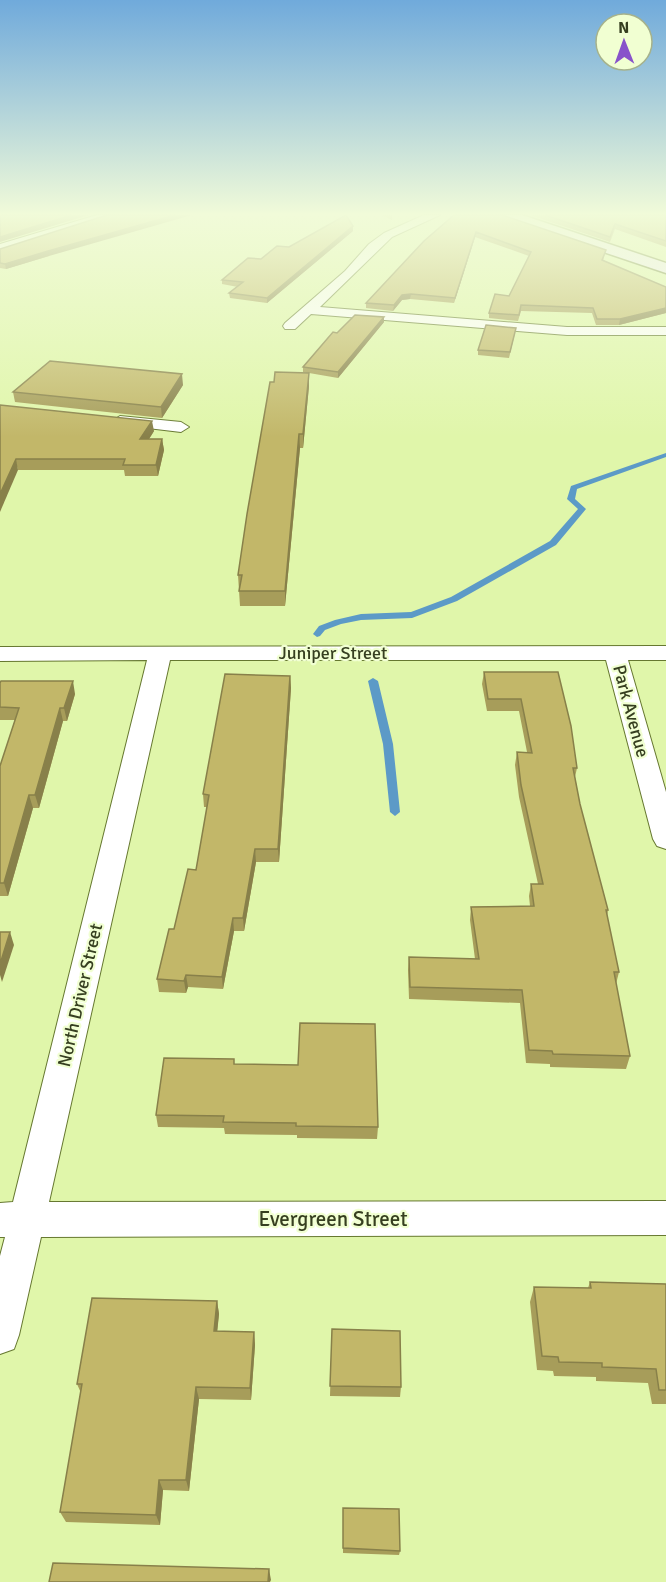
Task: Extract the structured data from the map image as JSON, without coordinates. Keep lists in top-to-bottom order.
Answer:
{
  "streets": {
    "street": [
      "Juniper Street",
      "Park Avenue",
      "North Driver Street",
      "Evergreen Street"
    ]
  },
  "crossings": [
    ["Juniper Street", "Park Avenue"],
    ["Juniper Street", "North Driver Street"],
    ["North Driver Street", "Evergreen Street"]
  ],
  "north": "top"
}
